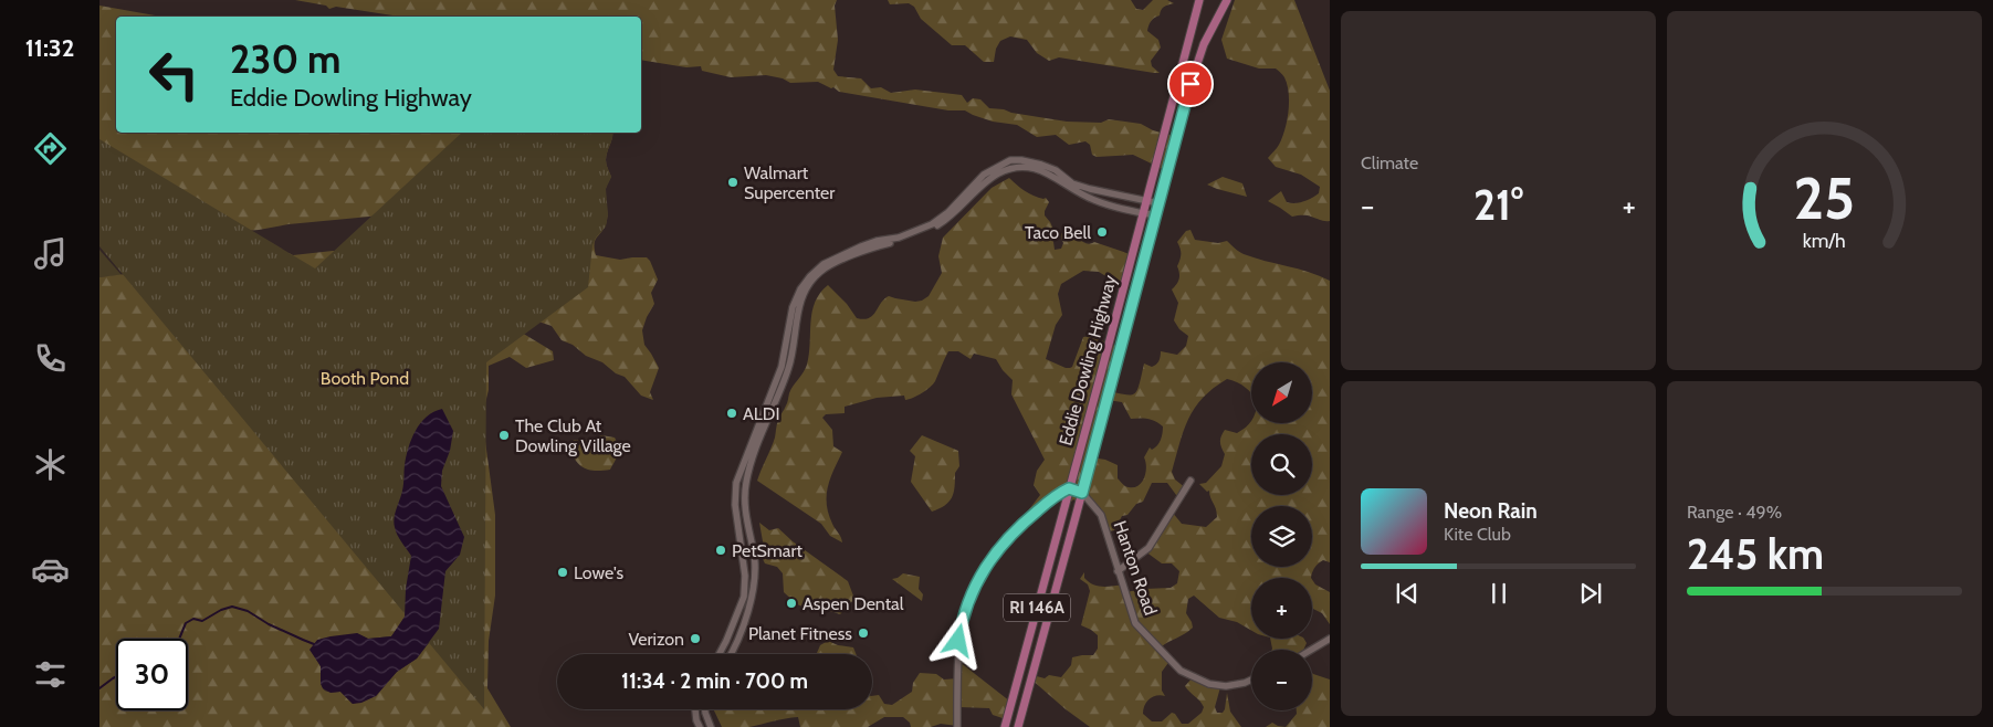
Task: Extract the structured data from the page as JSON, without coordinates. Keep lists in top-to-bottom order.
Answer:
{
  "streets": {
    "main road": ["Eddie Dowling Highway", "RI 146A"],
    "street": ["Hanton Road"]
  },
  "crossings": [
    ["Eddie Dowling Highway", "Hanton Road"]
  ],
  "parks": ["Booth Pond"],
  "places": [
    "Walmart Supercenter",
    "Taco Bell",
    "ALDI",
    "The Club At Dowling Village",
    "PetSmart",
    "Lowe's",
    "Aspen Dental",
    "Planet Fitness",
    "Verizon"
  ],
  "north": "bottom left",
  "page": {
    "tabs": "11:32",
    "tile": [
      "Climate",
      ["Range · 49%", "245 km"]
    ],
    "turn": ["230 m", "Eddie Dowling Highway"],
    "heat": ["−", "21°", "+"],
    "map_buttons": ["+", "−"],
    "song": ["Neon Rain", "Kite Club"],
    "limit": "30",
    "trip": "11:34 · 2 min · 700 m",
    "gauge": ["25", "km/h"]
  }
}
